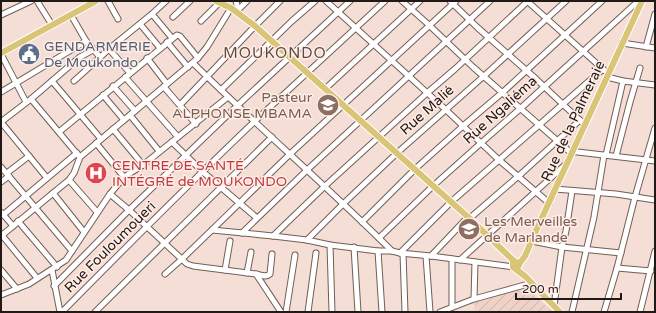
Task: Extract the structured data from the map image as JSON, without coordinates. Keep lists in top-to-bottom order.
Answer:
{
  "streets": {
    "main road": ["Rue de la Palmeraie"],
    "street": ["Rue Malié", "Rue Ngaliéma", "Rue Fouloumoueri"]
  },
  "crossings": [
    ["Rue Ngaliéma", "Rue de la Palmeraie"]
  ],
  "districts": ["MOUKONDO"],
  "places": {
    "public building": ["GENDARMERIE De Moukondo"],
    "school or university": ["Pasteur ALPHONSE MBAMA", "Les Merveilles de Marlande"],
    "hospital": ["CENTRE DE SANTÉ INTÉGRÉ de MOUKONDO"]
  },
  "scale_bar": "200 m"
}
